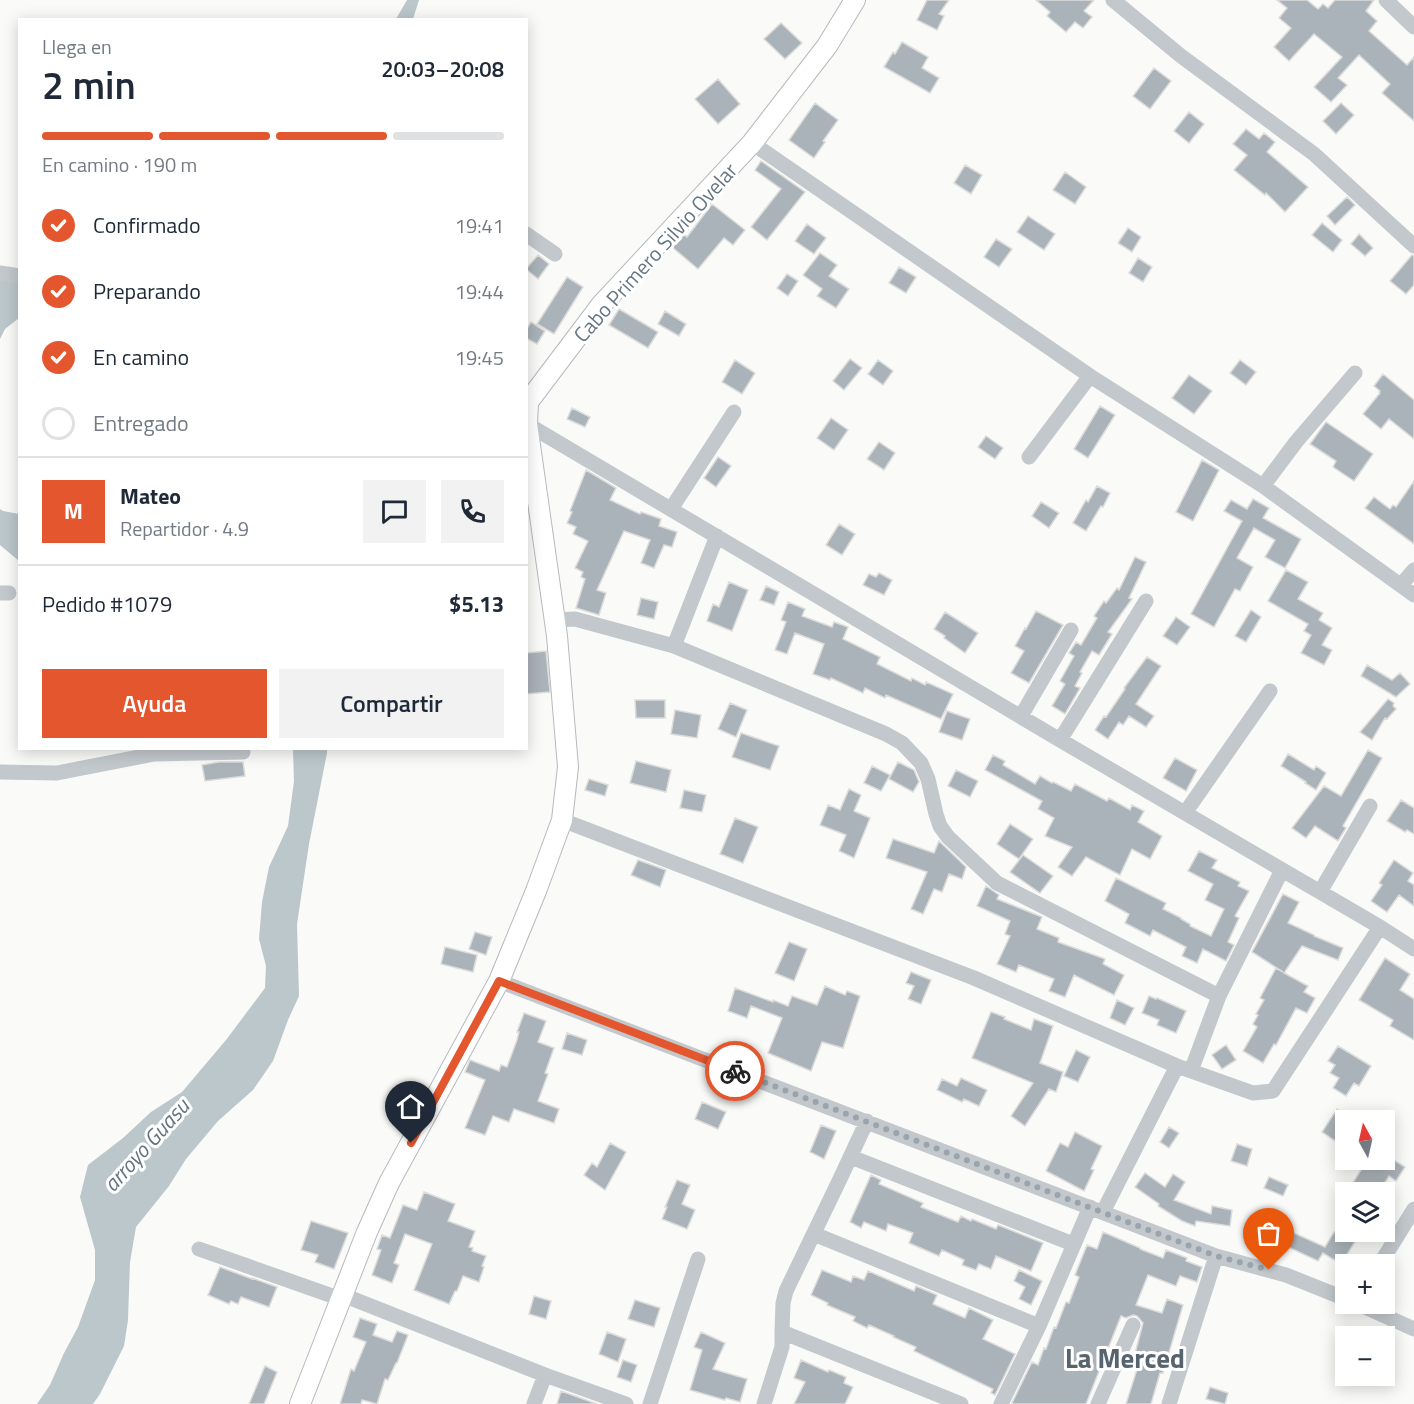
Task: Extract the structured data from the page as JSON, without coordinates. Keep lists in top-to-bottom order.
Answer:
{
  "streets": {
    "main road": ["Cabo Primero Silvio Ovelar"]
  },
  "districts": ["La Merced"],
  "water": ["arroyo Guasu"],
  "north": "top",
  "page": {
    "heading": ["2 min", "Llega en", "20:03–20:08"],
    "panel": [
      "Mateo",
      "Repartidor · 4.9",
      "Pedido #1079",
      "$5.13"
    ],
    "bar": "En camino · 190 m",
    "list": [
      ["Confirmado", "19:41"],
      ["Preparando", "19:44"],
      ["En camino", "19:45"],
      "Entregado"
    ],
    "round": "M",
    "buttons": ["Ayuda", "Compartir"],
    "map_buttons": ["+", "−"]
  }
}
